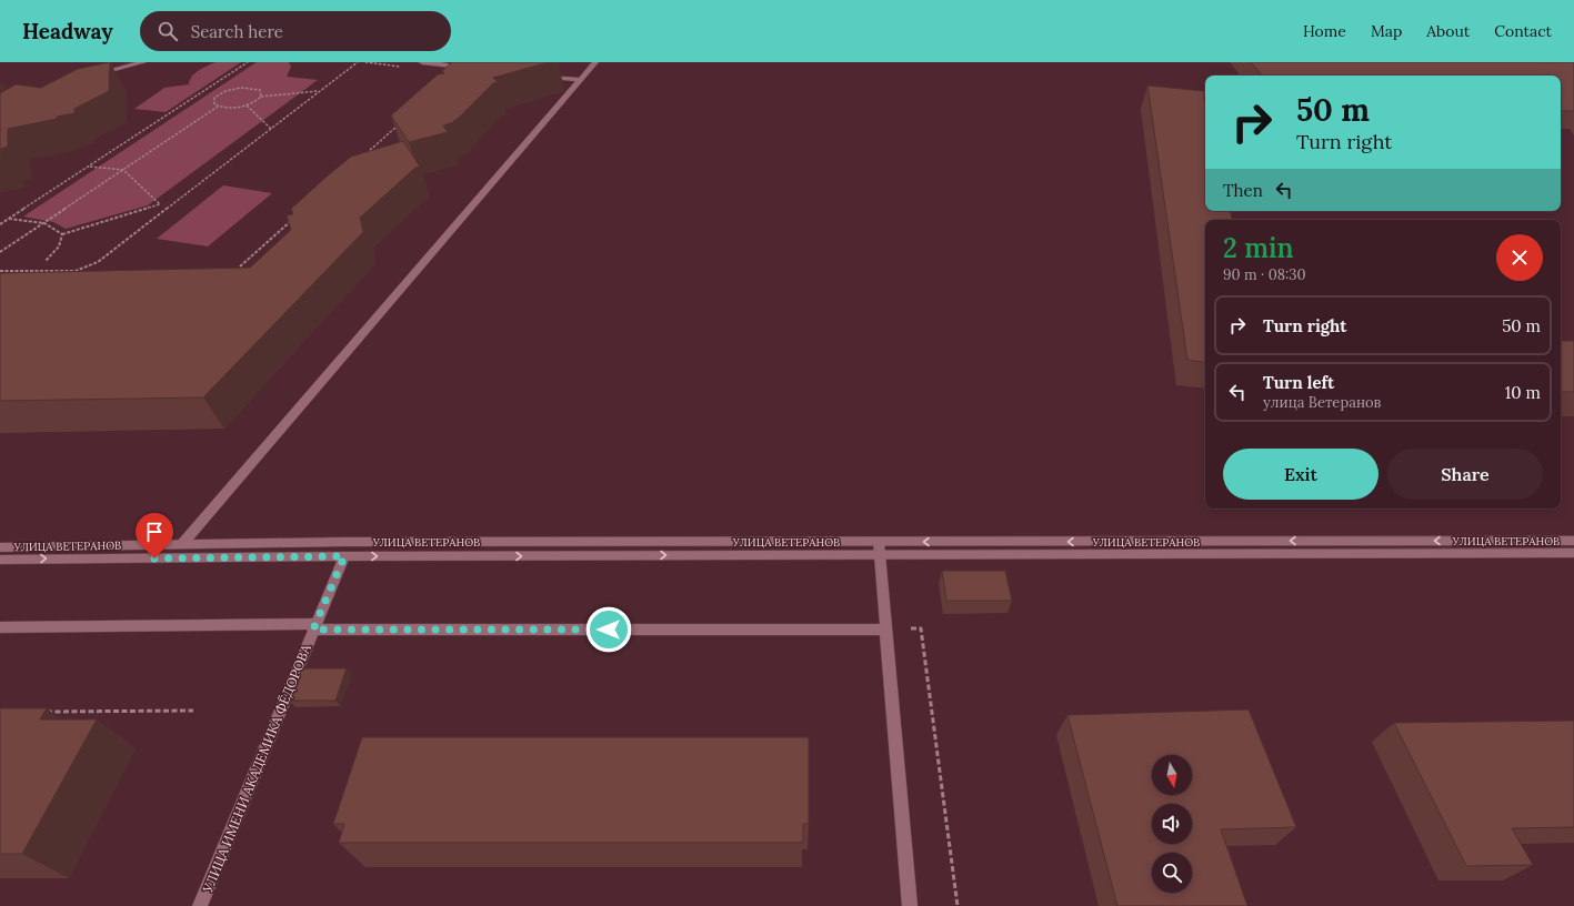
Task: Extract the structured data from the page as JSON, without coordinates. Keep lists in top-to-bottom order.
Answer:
{
  "streets": {
    "street": ["УЛИЦА ВЕТЕРАНОВ", "УЛИЦА ИМЕНИ АКАДЕМИКА ФЁДОРОВА"]
  },
  "crossings": [
    ["УЛИЦА ВЕТЕРАНОВ", "УЛИЦА ИМЕНИ АКАДЕМИКА ФЁДОРОВА"]
  ],
  "north": "bottom",
  "page": {
    "header": "Headway",
    "search": "Search here",
    "nav": [
      "Home",
      "Map",
      "About",
      "Contact"
    ],
    "turn": ["50 m", "Turn right"],
    "then": "Then",
    "heading": ["2 min", "90 m · 08:30"],
    "list": [
      {
        "name": "Turn right",
        "value": "50 m"
      },
      {
        "name": "Turn left",
        "note": "улица Ветеранов",
        "value": "10 m"
      }
    ],
    "buttons": ["Exit", "Share"]
  }
}
